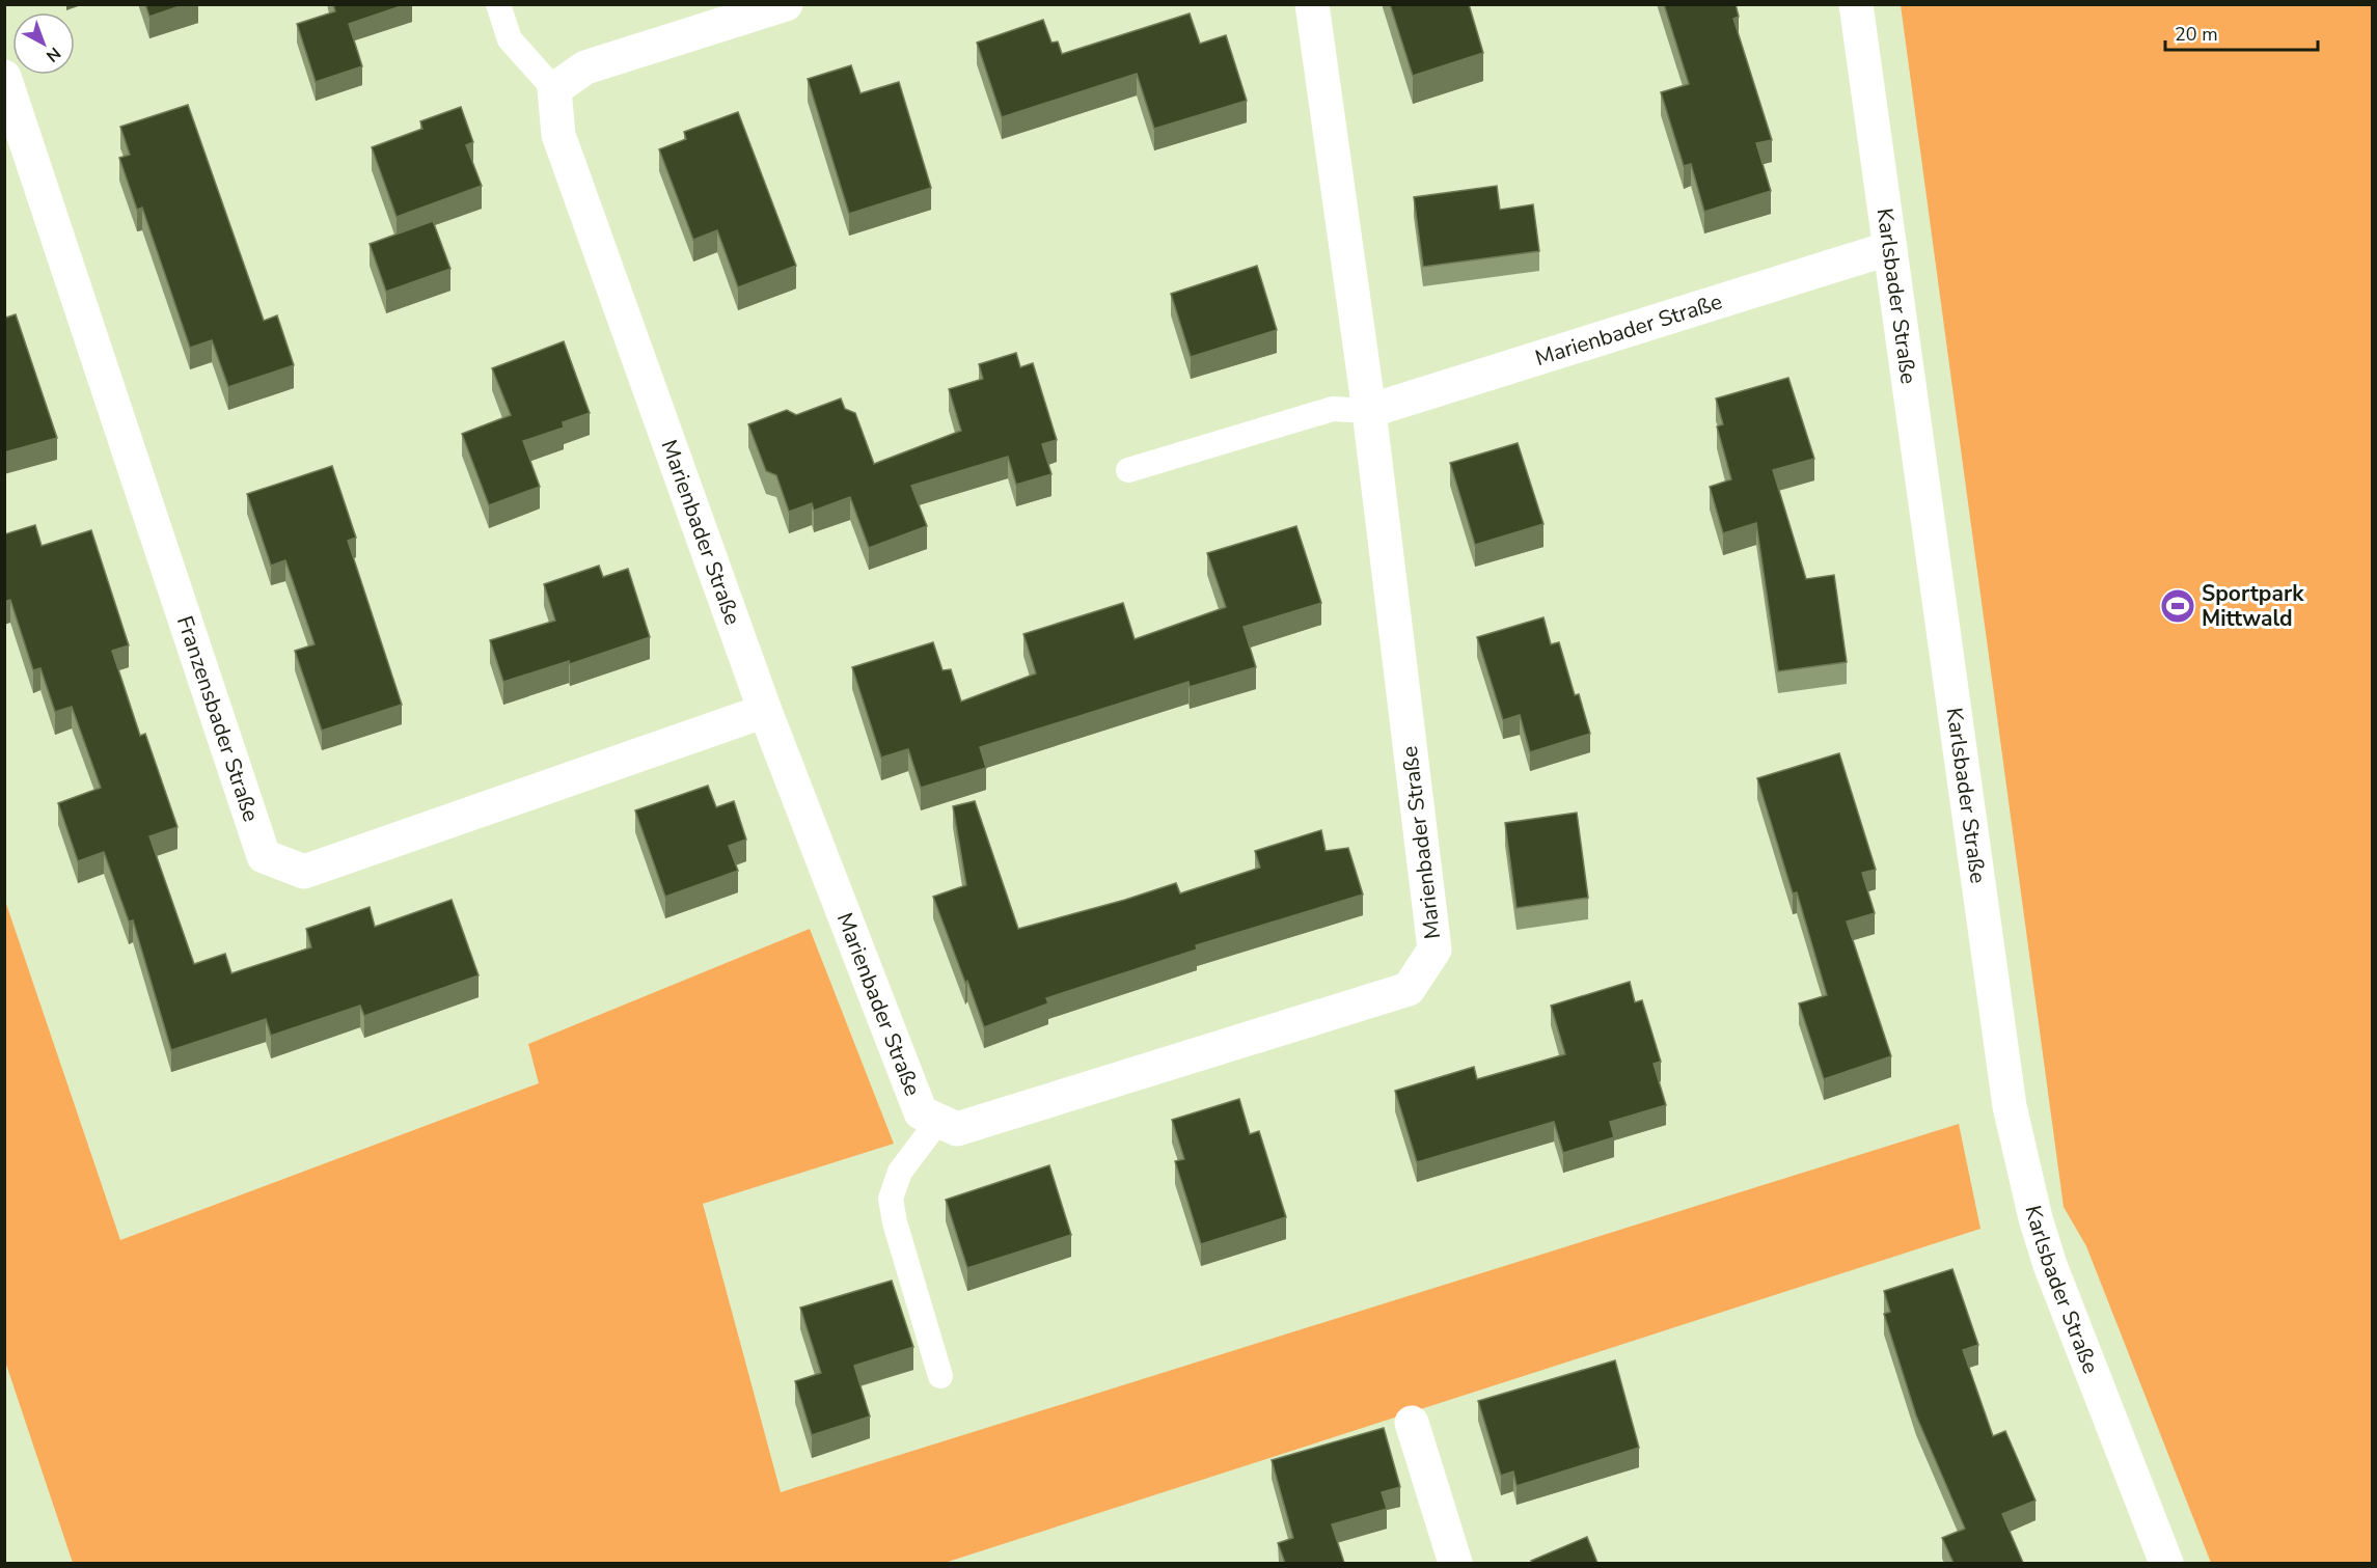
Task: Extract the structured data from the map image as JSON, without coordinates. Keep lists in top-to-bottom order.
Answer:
{
  "streets": {
    "street": ["Karlsbader Straße", "Marienbader Straße", "Franzensbader Straße"]
  },
  "crossings": [
    ["Karlsbader Straße", "Marienbader Straße"],
    ["Marienbader Straße", "Franzensbader Straße"]
  ],
  "places": {
    "sports": ["Sportpark Mittwald"]
  },
  "scale_bar": "20 m",
  "north": "bottom right"
}
